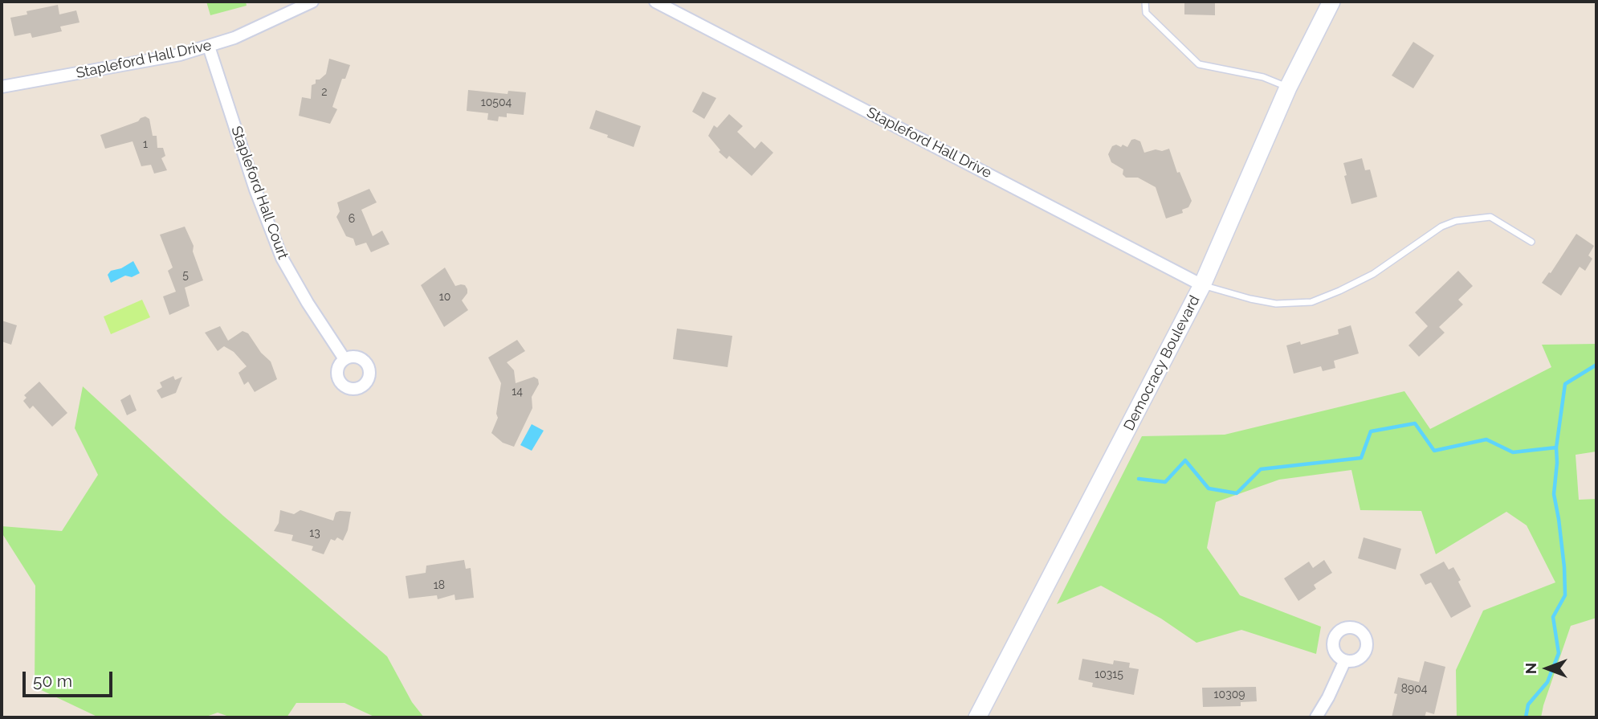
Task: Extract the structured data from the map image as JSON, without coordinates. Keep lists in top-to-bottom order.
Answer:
{
  "streets": {
    "main road": ["Democracy Boulevard"],
    "street": ["Stapleford Hall Drive", "Stapleford Hall Court"]
  },
  "crossings": [
    ["Stapleford Hall Drive", "Stapleford Hall Court"],
    ["Stapleford Hall Drive", "Democracy Boulevard"]
  ],
  "house_numbers": [
    "2",
    "10504",
    "1",
    "6",
    "5",
    "10",
    "14",
    "13",
    "18",
    "10315",
    "8904",
    "10309"
  ],
  "scale_bar": "50 m",
  "north": "left"
}
